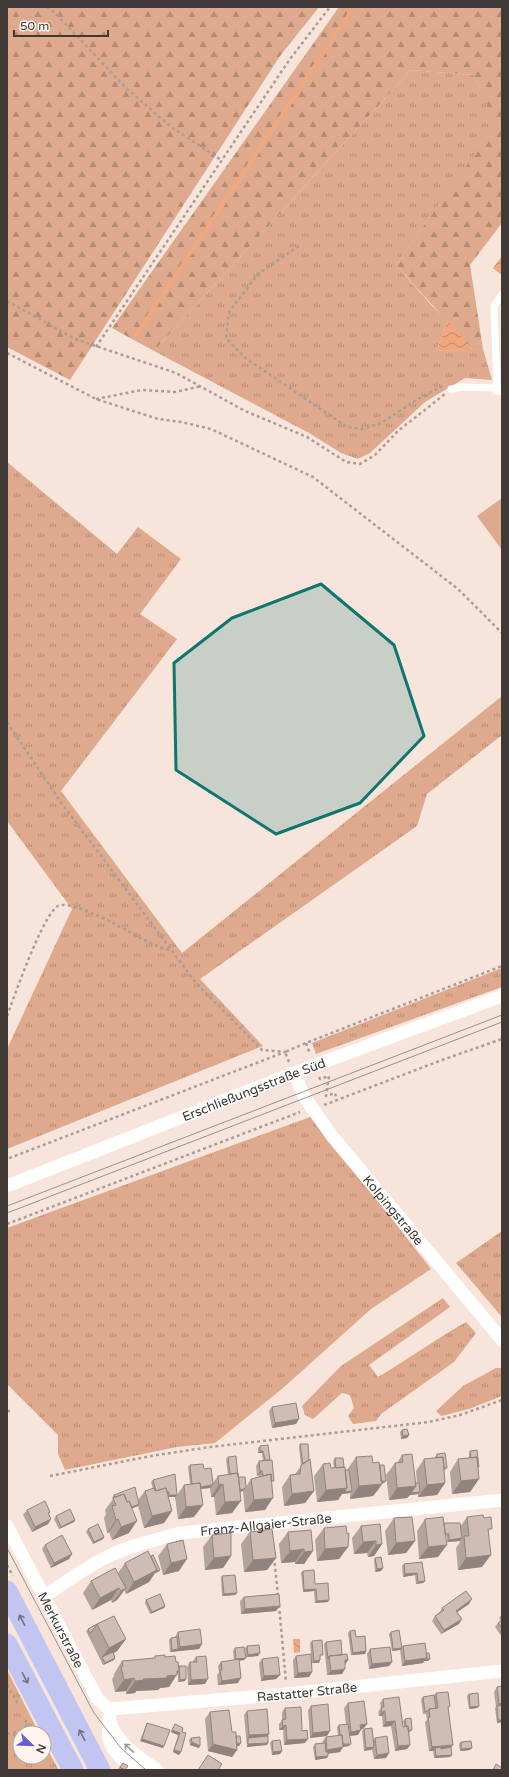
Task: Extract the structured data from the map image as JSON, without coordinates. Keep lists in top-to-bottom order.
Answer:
{
  "streets": {
    "street": [
      "Erschließungsstraße Süd",
      "Kolpingstraße",
      "Franz-Allgaier-Straße",
      "Merkurstraße",
      "Rastatter Straße"
    ]
  },
  "crossings": [
    ["Erschließungsstraße Süd", "Kolpingstraße"],
    ["Franz-Allgaier-Straße", "Merkurstraße"],
    ["Merkurstraße", "Rastatter Straße"]
  ],
  "scale_bar": "50 m",
  "north": "bottom right"
}
